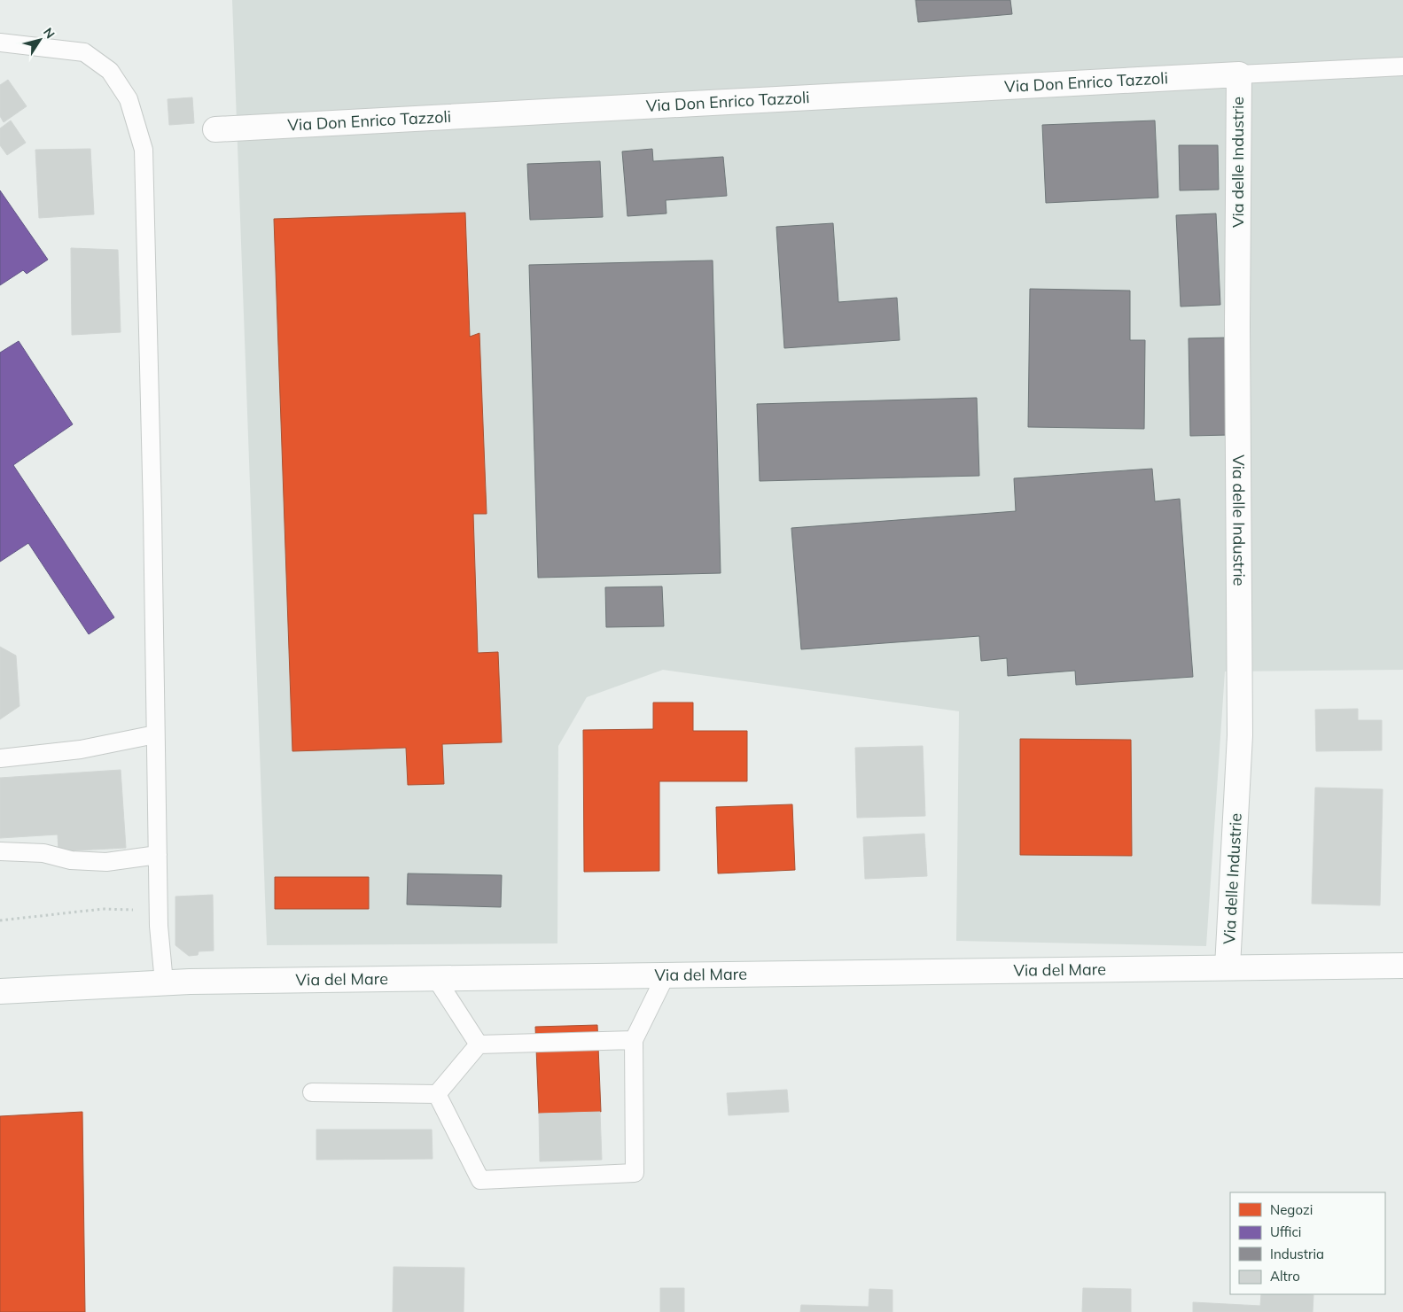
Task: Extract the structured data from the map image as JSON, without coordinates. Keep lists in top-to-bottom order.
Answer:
{
  "streets": {
    "street": ["Via Don Enrico Tazzoli", "Via delle Industrie", "Via del Mare"]
  },
  "crossings": [
    ["Via Don Enrico Tazzoli", "Via delle Industrie"],
    ["Via delle Industrie", "Via del Mare"]
  ],
  "legend": [
    "Negozi",
    "Uffici",
    "Industria",
    "Altro"
  ],
  "north": "top right"
}
